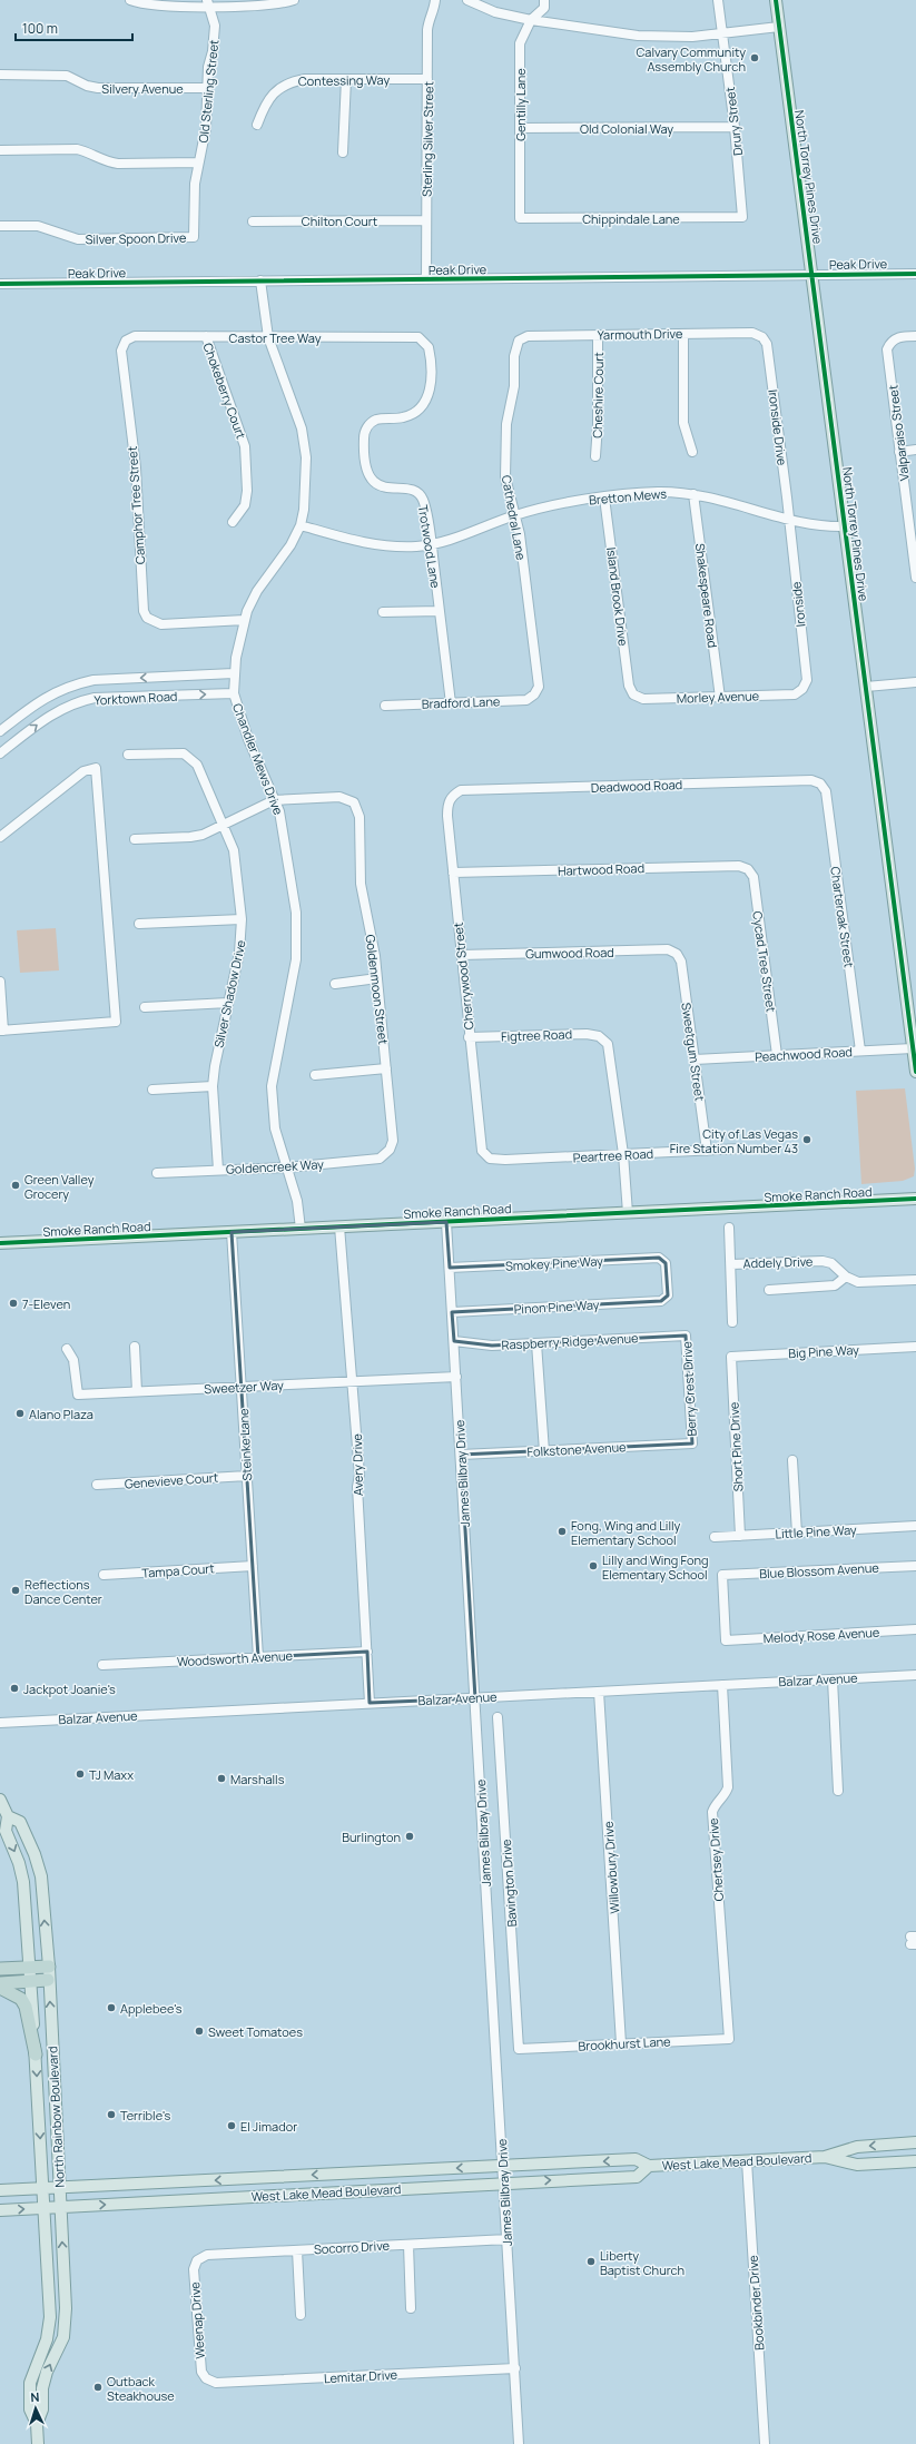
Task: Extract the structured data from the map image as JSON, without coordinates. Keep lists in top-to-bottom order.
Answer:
{
  "streets": {
    "main road": [
      "North Torrey Pines Drive",
      "Smoke Ranch Road",
      "North Rainbow Boulevard",
      "West Lake Mead Boulevard"
    ],
    "street": [
      "Contessing Way",
      "Silvery Avenue",
      "Old Sterling Street",
      "Gentilly Lane",
      "Drury Street",
      "Old Colonial Way",
      "Sterling Silver Street",
      "Chippindale Lane",
      "Chilton Court",
      "Silver Spoon Drive",
      "Peak Drive",
      "Yarmouth Drive",
      "Castor Tree Way",
      "Chokeberry Court",
      "Cheshire Court",
      "Ironside Drive",
      "Valparaiso Street",
      "Bretton Mews",
      "Camphor Tree Street",
      "Cathedral Lane",
      "Trotwood Lane",
      "Shakespeare Road",
      "Island Brook Drive",
      "Ironside",
      "Morley Avenue",
      "Yorktown Road",
      "Bradford Lane",
      "Chandler Mews Drive",
      "Deadwood Road",
      "Hartwood Road",
      "Charteroak Street",
      "Gumwood Road",
      "Cycad Tree Street",
      "Cherrywood Street",
      "Goldenmoon Street",
      "Silver Shadow Drive",
      "Figtree Road",
      "Sweetgum Street",
      "Peachwood Road",
      "Peartree Road",
      "Goldencreek Way",
      "Addely Drive",
      "Smokey Pine Way",
      "Pinon Pine Way",
      "Raspberry Ridge Avenue",
      "Big Pine Way",
      "Sweetzer Way",
      "Berry Crest Drive",
      "Steinke Lane",
      "Short Pine Drive",
      "Folkstone Avenue",
      "Avery Drive",
      "James Bilbray Drive",
      "Genevieve Court",
      "Little Pine Way",
      "Tampa Court",
      "Blue Blossom Avenue",
      "Melody Rose Avenue",
      "Woodsworth Avenue",
      "Balzar Avenue",
      "Chertsey Drive",
      "Willowbury Drive",
      "Bavington Drive",
      "Brookhurst Lane",
      "Socorro Drive",
      "Bookbinder Drive",
      "Weenap Drive",
      "Lemitar Drive"
    ]
  },
  "crossings": [
    ["Contessing Way", "Sterling Silver Street"],
    ["Silvery Avenue", "Old Sterling Street"],
    ["Old Sterling Street", "Silver Spoon Drive"],
    ["Gentilly Lane", "Old Colonial Way"],
    ["Gentilly Lane", "Chippindale Lane"],
    ["Drury Street", "Old Colonial Way"],
    ["Drury Street", "Chippindale Lane"],
    ["Sterling Silver Street", "Chilton Court"],
    ["Sterling Silver Street", "Peak Drive"],
    ["North Torrey Pines Drive", "Peak Drive"],
    ["North Torrey Pines Drive", "Bretton Mews"],
    ["North Torrey Pines Drive", "Peachwood Road"],
    ["Peak Drive", "Chandler Mews Drive"],
    ["Yarmouth Drive", "Cheshire Court"],
    ["Yarmouth Drive", "Ironside Drive"],
    ["Yarmouth Drive", "Cathedral Lane"],
    ["Castor Tree Way", "Chokeberry Court"],
    ["Castor Tree Way", "Camphor Tree Street"],
    ["Castor Tree Way", "Trotwood Lane"],
    ["Castor Tree Way", "Chandler Mews Drive"],
    ["Ironside Drive", "Bretton Mews"],
    ["Ironside Drive", "Ironside"],
    ["Bretton Mews", "Cathedral Lane"],
    ["Bretton Mews", "Trotwood Lane"],
    ["Bretton Mews", "Shakespeare Road"],
    ["Bretton Mews", "Island Brook Drive"],
    ["Bretton Mews", "Ironside"],
    ["Bretton Mews", "Chandler Mews Drive"],
    ["Camphor Tree Street", "Chandler Mews Drive"],
    ["Cathedral Lane", "Bradford Lane"],
    ["Trotwood Lane", "Bradford Lane"],
    ["Shakespeare Road", "Morley Avenue"],
    ["Island Brook Drive", "Morley Avenue"],
    ["Ironside", "Morley Avenue"],
    ["Yorktown Road", "Chandler Mews Drive"],
    ["Chandler Mews Drive", "Goldenmoon Street"],
    ["Chandler Mews Drive", "Goldencreek Way"],
    ["Chandler Mews Drive", "Smoke Ranch Road"],
    ["Deadwood Road", "Charteroak Street"],
    ["Deadwood Road", "Cherrywood Street"],
    ["Hartwood Road", "Cycad Tree Street"],
    ["Hartwood Road", "Cherrywood Street"],
    ["Charteroak Street", "Peachwood Road"],
    ["Gumwood Road", "Cherrywood Street"],
    ["Gumwood Road", "Sweetgum Street"],
    ["Cycad Tree Street", "Peachwood Road"],
    ["Cherrywood Street", "Figtree Road"],
    ["Cherrywood Street", "Peartree Road"],
    ["Goldenmoon Street", "Goldencreek Way"],
    ["Silver Shadow Drive", "Goldencreek Way"],
    ["Figtree Road", "Peartree Road"],
    ["Sweetgum Street", "Peachwood Road"],
    ["Sweetgum Street", "Peartree Road"],
    ["Smoke Ranch Road", "Steinke Lane"],
    ["Smoke Ranch Road", "Avery Drive"],
    ["Smoke Ranch Road", "James Bilbray Drive"],
    ["Smokey Pine Way", "Pinon Pine Way"],
    ["Smokey Pine Way", "James Bilbray Drive"],
    ["Pinon Pine Way", "James Bilbray Drive"],
    ["Raspberry Ridge Avenue", "Berry Crest Drive"],
    ["Raspberry Ridge Avenue", "James Bilbray Drive"],
    ["Big Pine Way", "Short Pine Drive"],
    ["Sweetzer Way", "Steinke Lane"],
    ["Sweetzer Way", "Avery Drive"],
    ["Sweetzer Way", "James Bilbray Drive"],
    ["Berry Crest Drive", "Folkstone Avenue"],
    ["Steinke Lane", "Genevieve Court"],
    ["Steinke Lane", "Tampa Court"],
    ["Steinke Lane", "Woodsworth Avenue"],
    ["Short Pine Drive", "Little Pine Way"],
    ["Folkstone Avenue", "James Bilbray Drive"],
    ["Avery Drive", "Woodsworth Avenue"],
    ["Avery Drive", "Balzar Avenue"],
    ["James Bilbray Drive", "Balzar Avenue"],
    ["James Bilbray Drive", "West Lake Mead Boulevard"],
    ["James Bilbray Drive", "Socorro Drive"],
    ["James Bilbray Drive", "Lemitar Drive"],
    ["Blue Blossom Avenue", "Melody Rose Avenue"],
    ["Balzar Avenue", "Chertsey Drive"],
    ["Balzar Avenue", "Willowbury Drive"],
    ["Chertsey Drive", "Brookhurst Lane"],
    ["Willowbury Drive", "Brookhurst Lane"],
    ["Bavington Drive", "Brookhurst Lane"],
    ["North Rainbow Boulevard", "West Lake Mead Boulevard"],
    ["West Lake Mead Boulevard", "Bookbinder Drive"],
    ["Socorro Drive", "Weenap Drive"],
    ["Weenap Drive", "Lemitar Drive"]
  ],
  "places": [
    "Calvary Community Assembly Church",
    "City of Las Vegas Fire Station Number 43",
    "Green Valley Grocery",
    "7-Eleven",
    "Alano Plaza",
    "Fong, Wing and Lilly Elementary School",
    "Lilly and Wing Fong Elementary School",
    "Reflections Dance Center",
    "Jackpot Joanie's",
    "TJ Maxx",
    "Marshalls",
    "Burlington",
    "Applebee's",
    "Sweet Tomatoes",
    "Terrible's",
    "El Jimador",
    "Liberty Baptist Church",
    "Outback Steakhouse"
  ],
  "scale_bar": "100 m",
  "north": "top"
}
